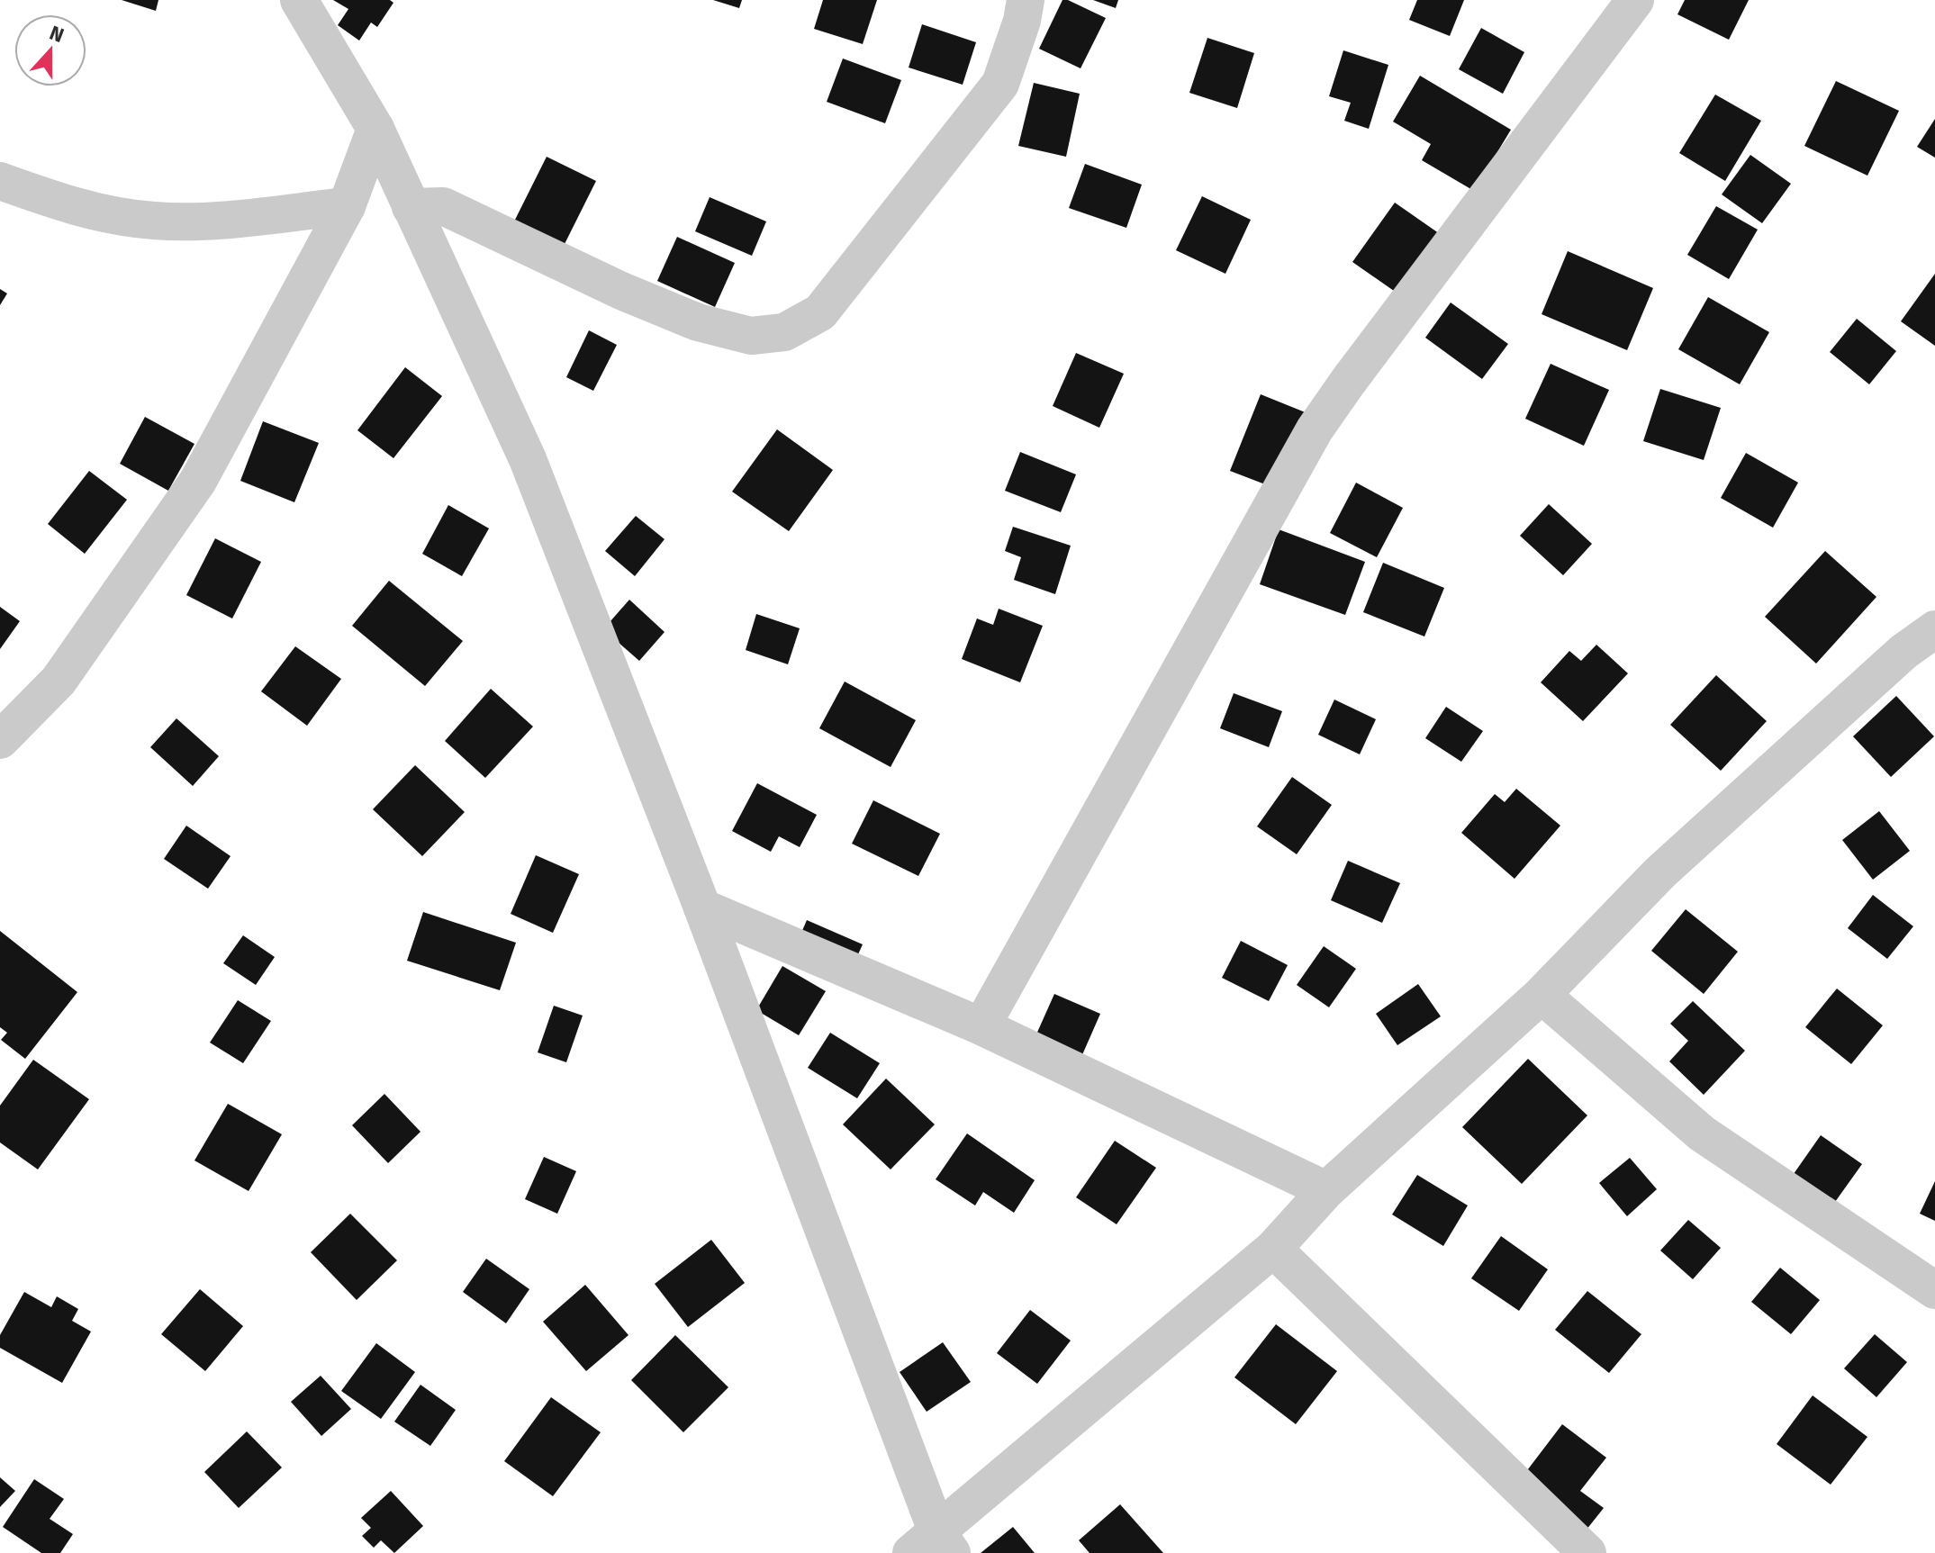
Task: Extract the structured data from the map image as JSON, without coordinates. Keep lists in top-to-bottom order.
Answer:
{
  "north": "top"
}
